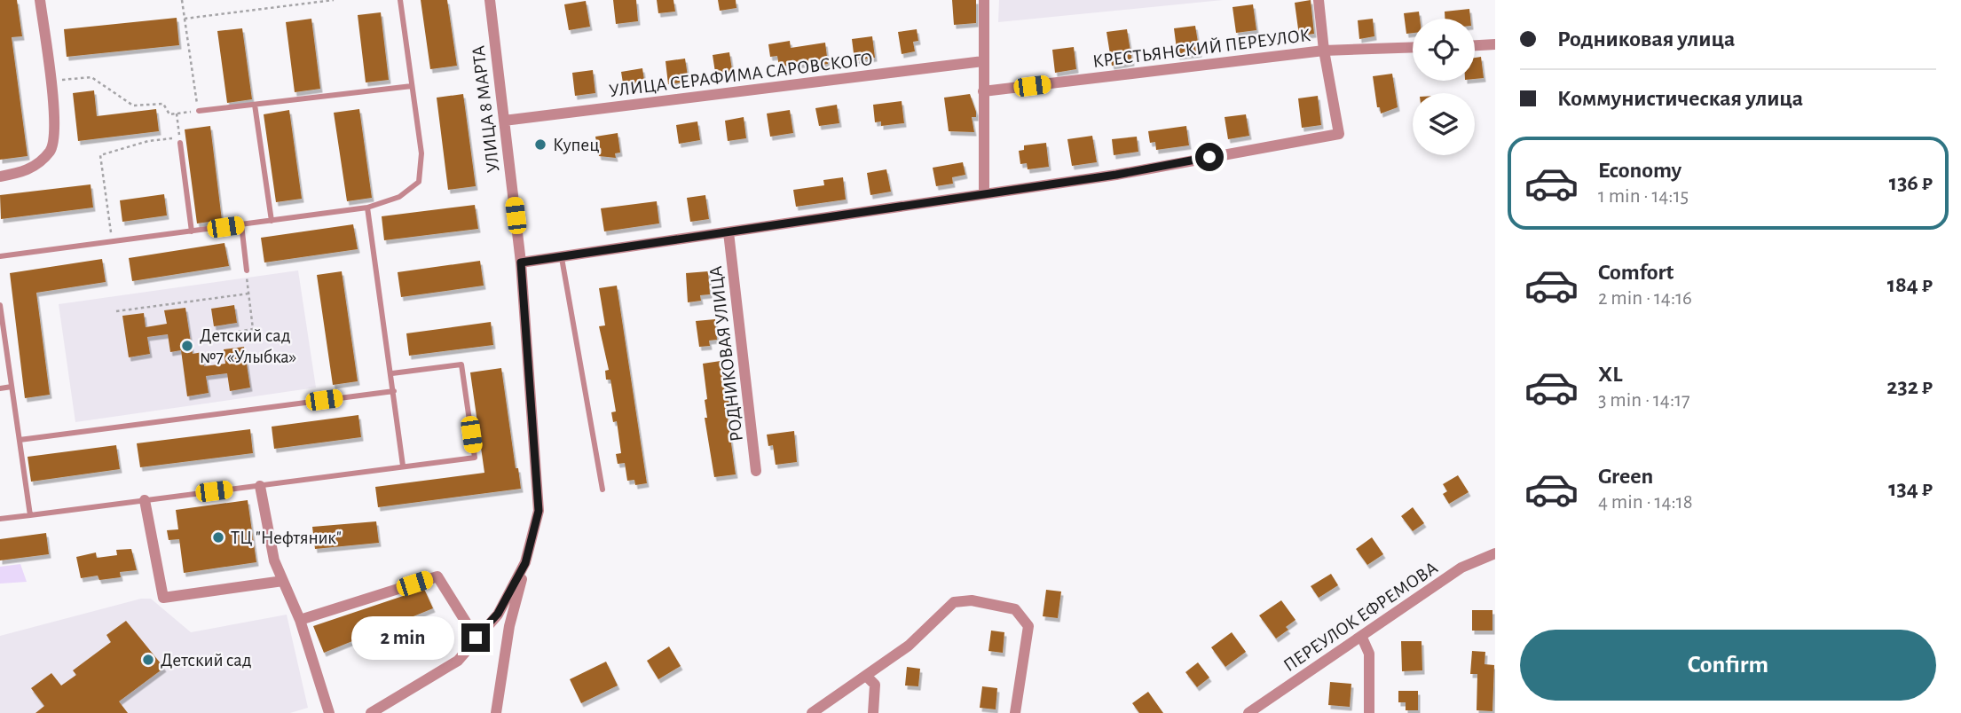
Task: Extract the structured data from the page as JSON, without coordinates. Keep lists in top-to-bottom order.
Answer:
{
  "streets": {
    "street": [
      "КРЕСТЬЯНСКИЙ ПЕРЕУЛОК",
      "УЛИЦА СЕРАФИМА САРОВСКОГО",
      "УЛИЦА 8 МАРТА",
      "РОДНИКОВАЯ УЛИЦА",
      "ПЕРЕУЛОК ЕФРЕМОВА"
    ]
  },
  "crossings": [
    ["УЛИЦА СЕРАФИМА САРОВСКОГО", "УЛИЦА 8 МАРТА"]
  ],
  "places": [
    "Купец",
    "Детский сад №7 «Улыбка»",
    "ТЦ \"Нефтяник\"",
    "Детский сад"
  ],
  "page": {
    "banner": ["Родниковая улица", "Коммунистическая улица"],
    "list": [
      {
        "name": "Economy",
        "note": "1 min · 14:15",
        "value": "136 ₽"
      },
      {
        "name": "Comfort",
        "note": "2 min · 14:16",
        "value": "184 ₽"
      },
      {
        "name": "XL",
        "note": "3 min · 14:17",
        "value": "232 ₽"
      },
      {
        "name": "Green",
        "note": "4 min · 14:18",
        "value": "134 ₽"
      }
    ],
    "bubble": "2 min",
    "buttons": "Confirm"
  }
}
